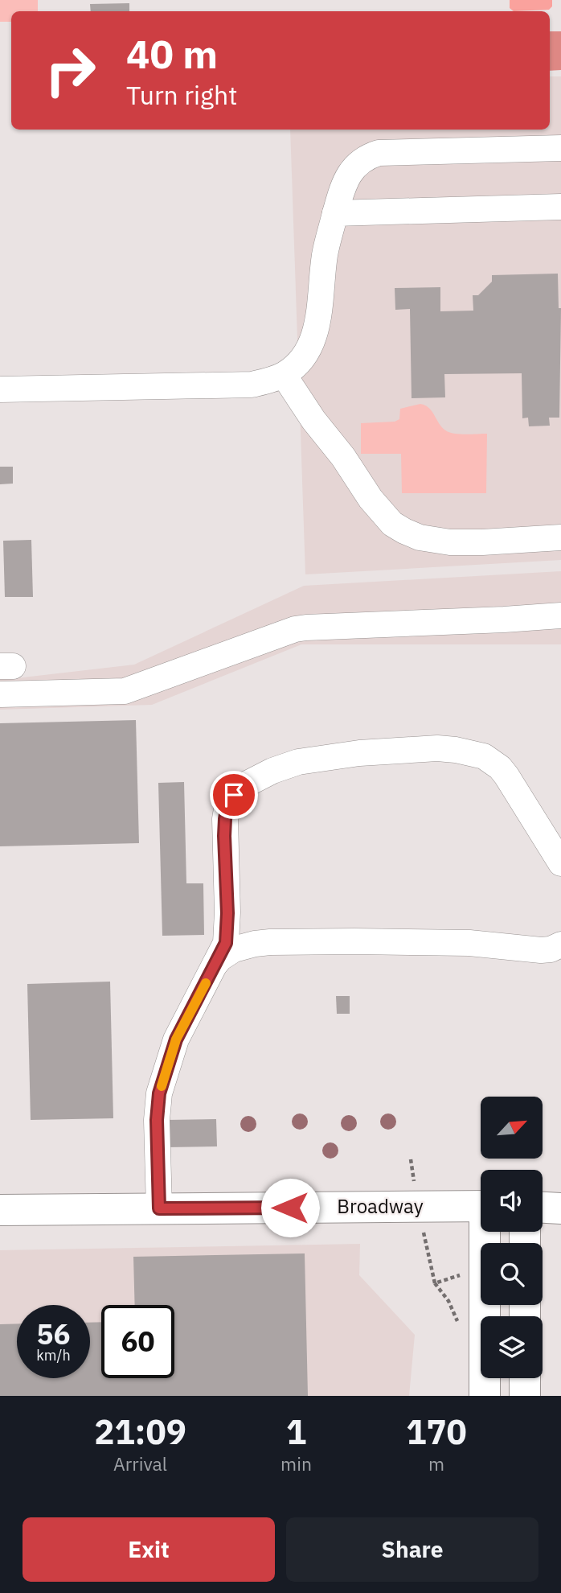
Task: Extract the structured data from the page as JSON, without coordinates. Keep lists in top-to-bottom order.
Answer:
{
  "streets": {
    "main road": ["Broadway"]
  },
  "north": "top right",
  "page": {
    "turn": ["40 m", "Turn right"],
    "speed": "56 km/h",
    "limit": "60",
    "eta": [
      "21:09",
      "Arrival",
      "1",
      "min",
      "170",
      "m"
    ],
    "buttons": ["Exit", "Share"]
  }
}
